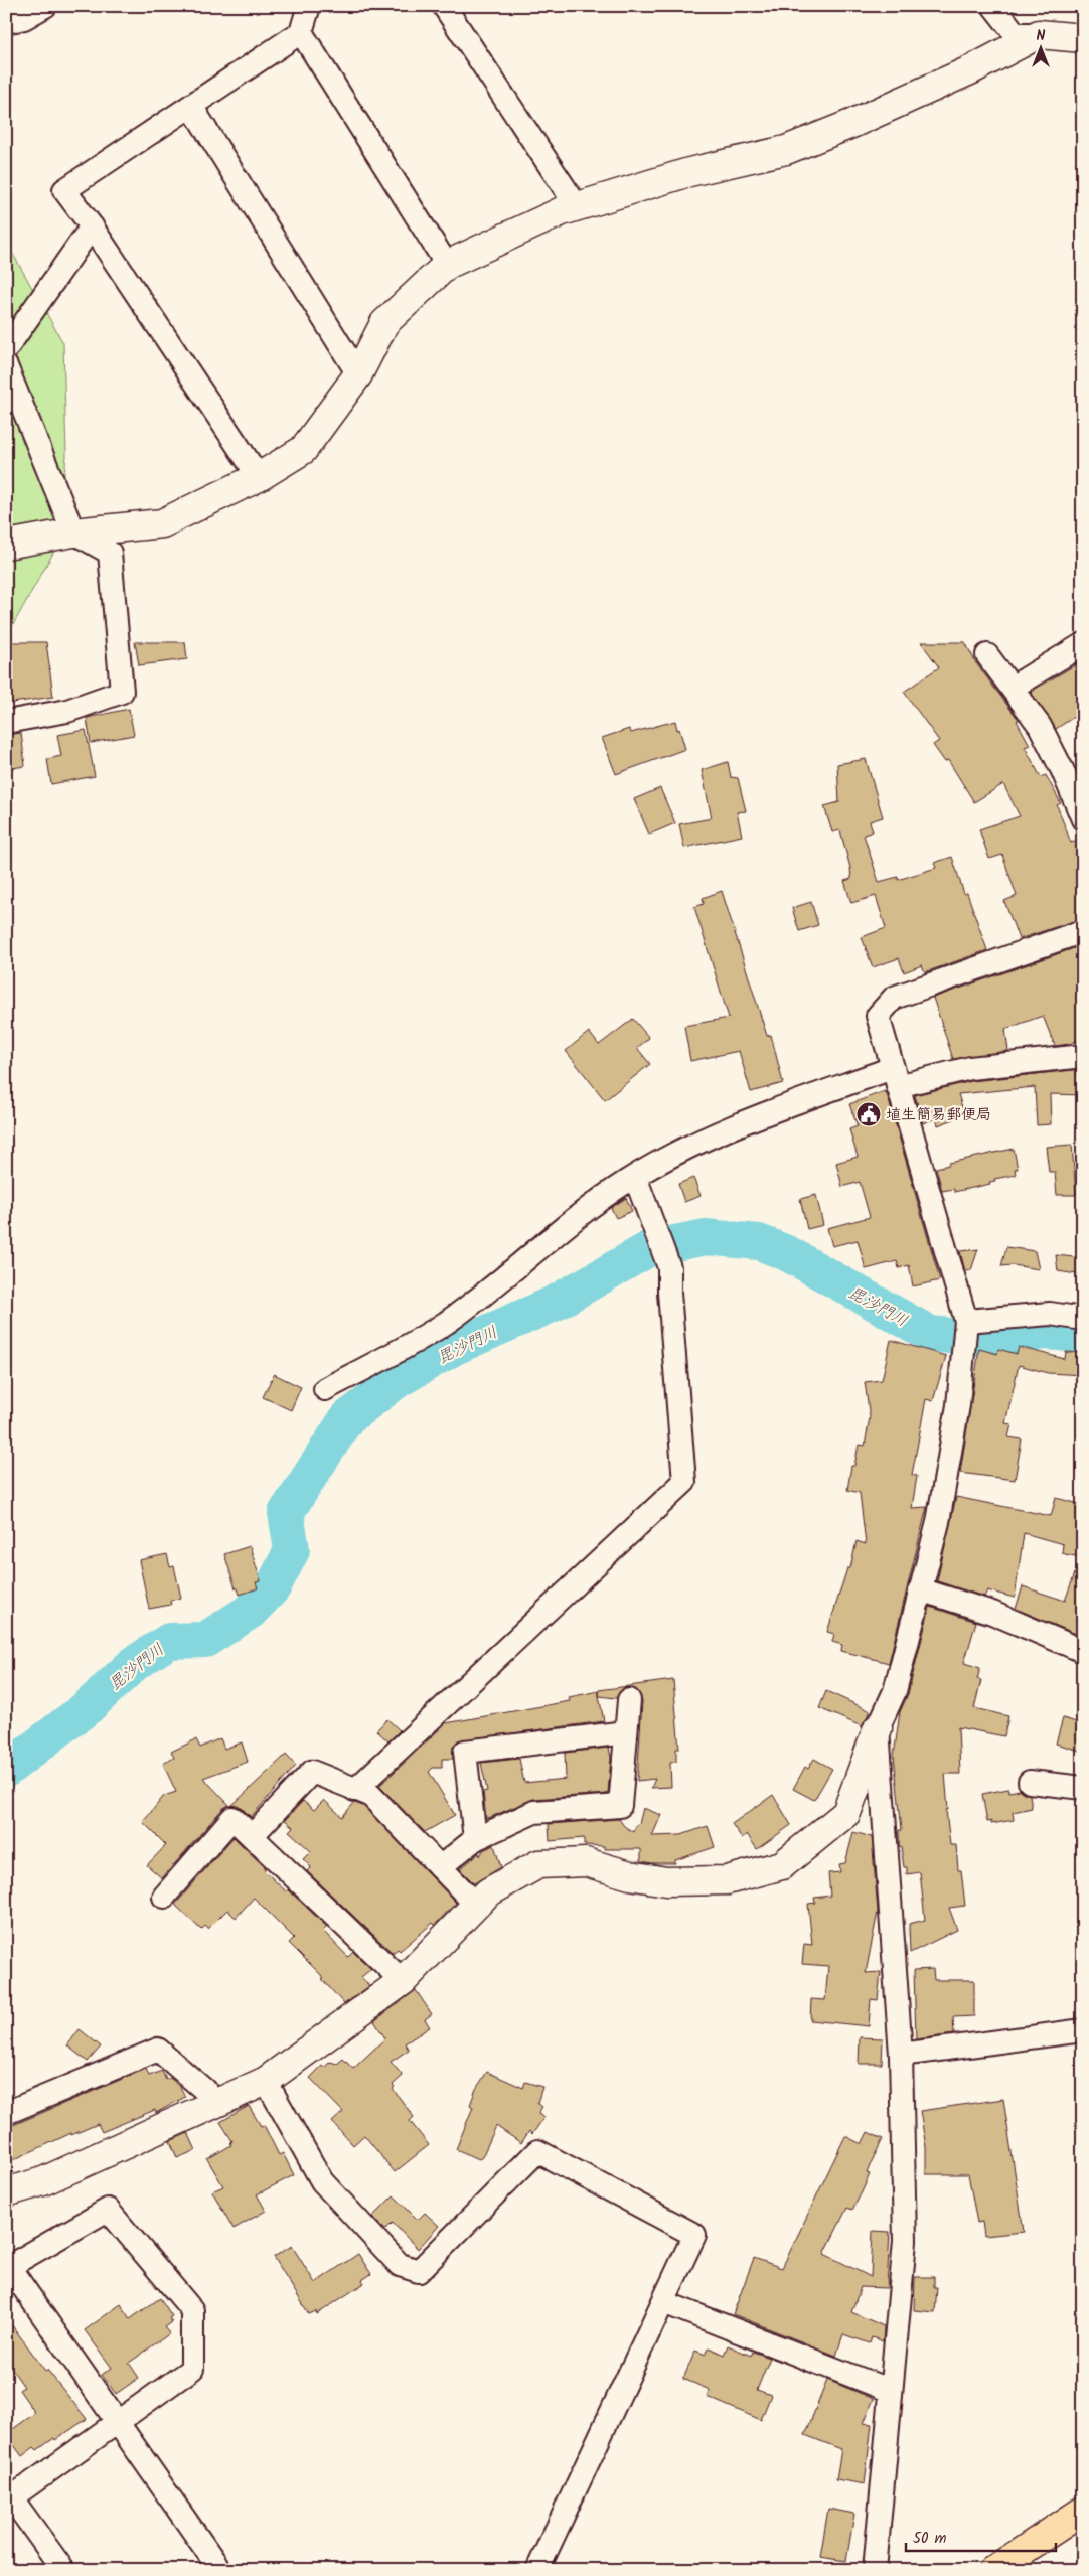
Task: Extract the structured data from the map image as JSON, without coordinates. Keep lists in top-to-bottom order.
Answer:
{
  "water": ["毘沙門川"],
  "places": {
    "public building": ["埴生簡易郵便局"]
  },
  "scale_bar": "50 m",
  "north": "top"
}
